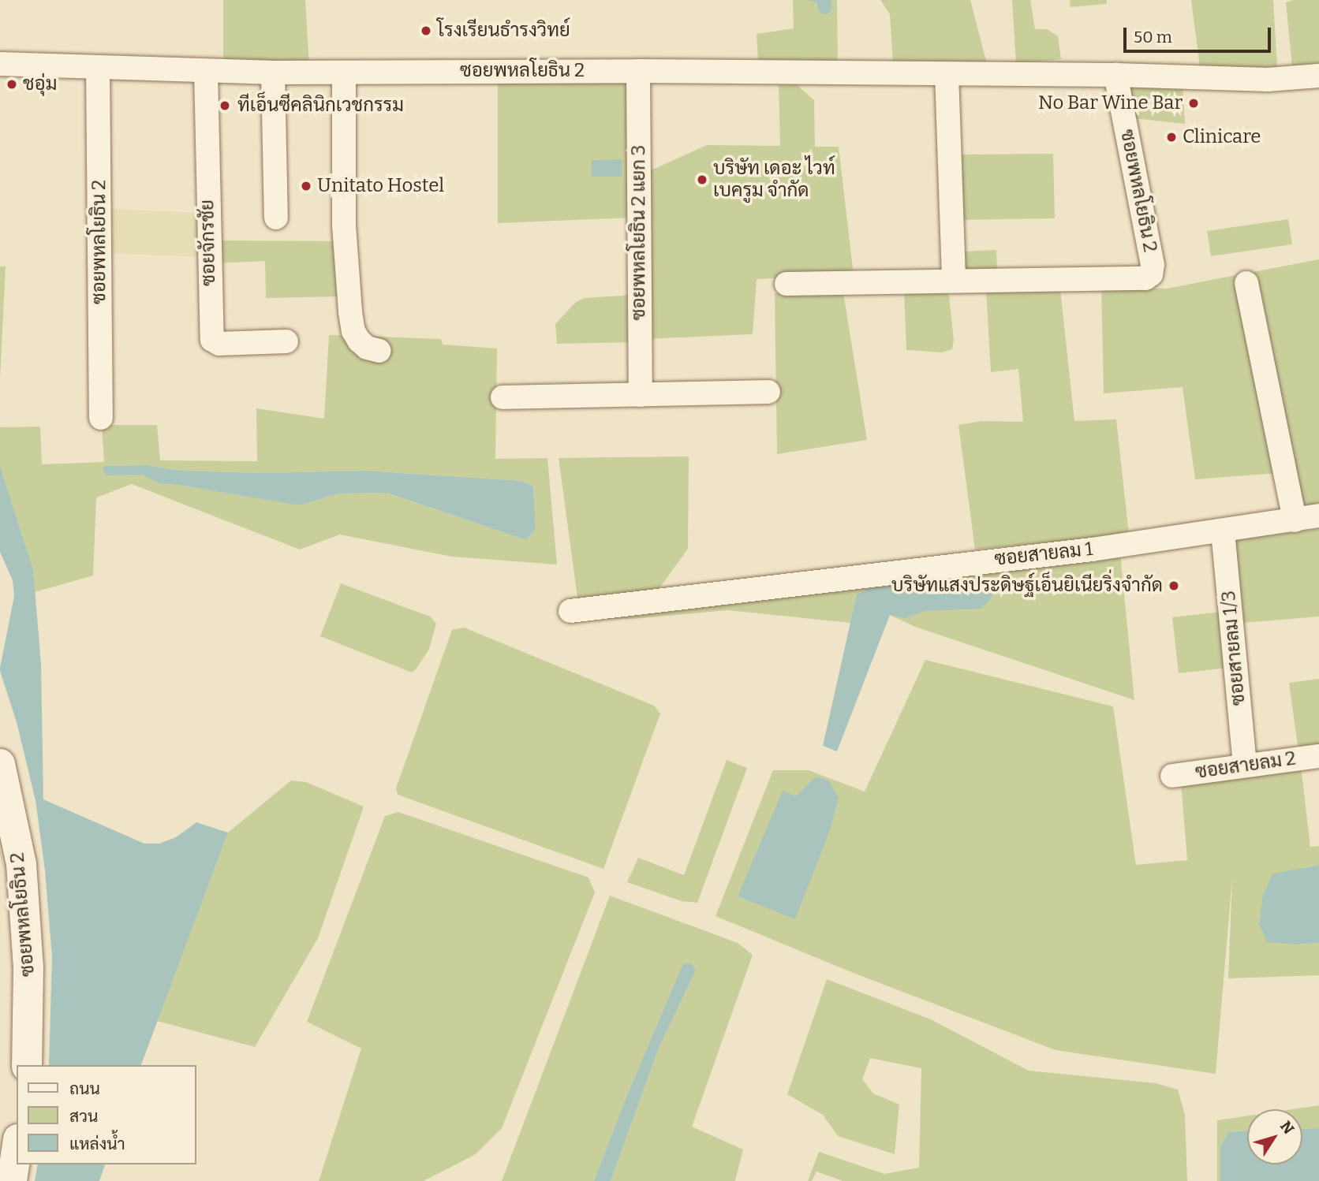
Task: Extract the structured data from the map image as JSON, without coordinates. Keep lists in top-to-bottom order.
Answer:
{
  "streets": {
    "street": [
      "ซอยพหลโยธิน 2",
      "ซอยพหลโยธิน 2 แยก 3",
      "ซอยจักรชัย",
      "ซอยสายลม 1",
      "ซอยสายลม 1/3",
      "ซอยสายลม 2"
    ]
  },
  "crossings": [
    ["ซอยพหลโยธิน 2", "ซอยพหลโยธิน 2 แยก 3"],
    ["ซอยพหลโยธิน 2", "ซอยจักรชัย"],
    ["ซอยสายลม 1", "ซอยสายลม 1/3"],
    ["ซอยสายลม 1/3", "ซอยสายลม 2"]
  ],
  "places": [
    "โรงเรียนธำรงวิทย์",
    "ชอุ่ม",
    "No Bar Wine Bar",
    "ทีเอ็นซีคลินิกเวชกรรม",
    "Clinicare",
    "บริษัท เดอะ ไวท์ เบครูม จำกัด",
    "Unitato Hostel",
    "บริษัทแสงประดิษฐ์เอ็นยิเนียริ่งจำกัด"
  ],
  "legend": ["ถนน", "สวน", "แหล่งน้ำ"],
  "scale_bar": "50 m",
  "north": "top right"
}
